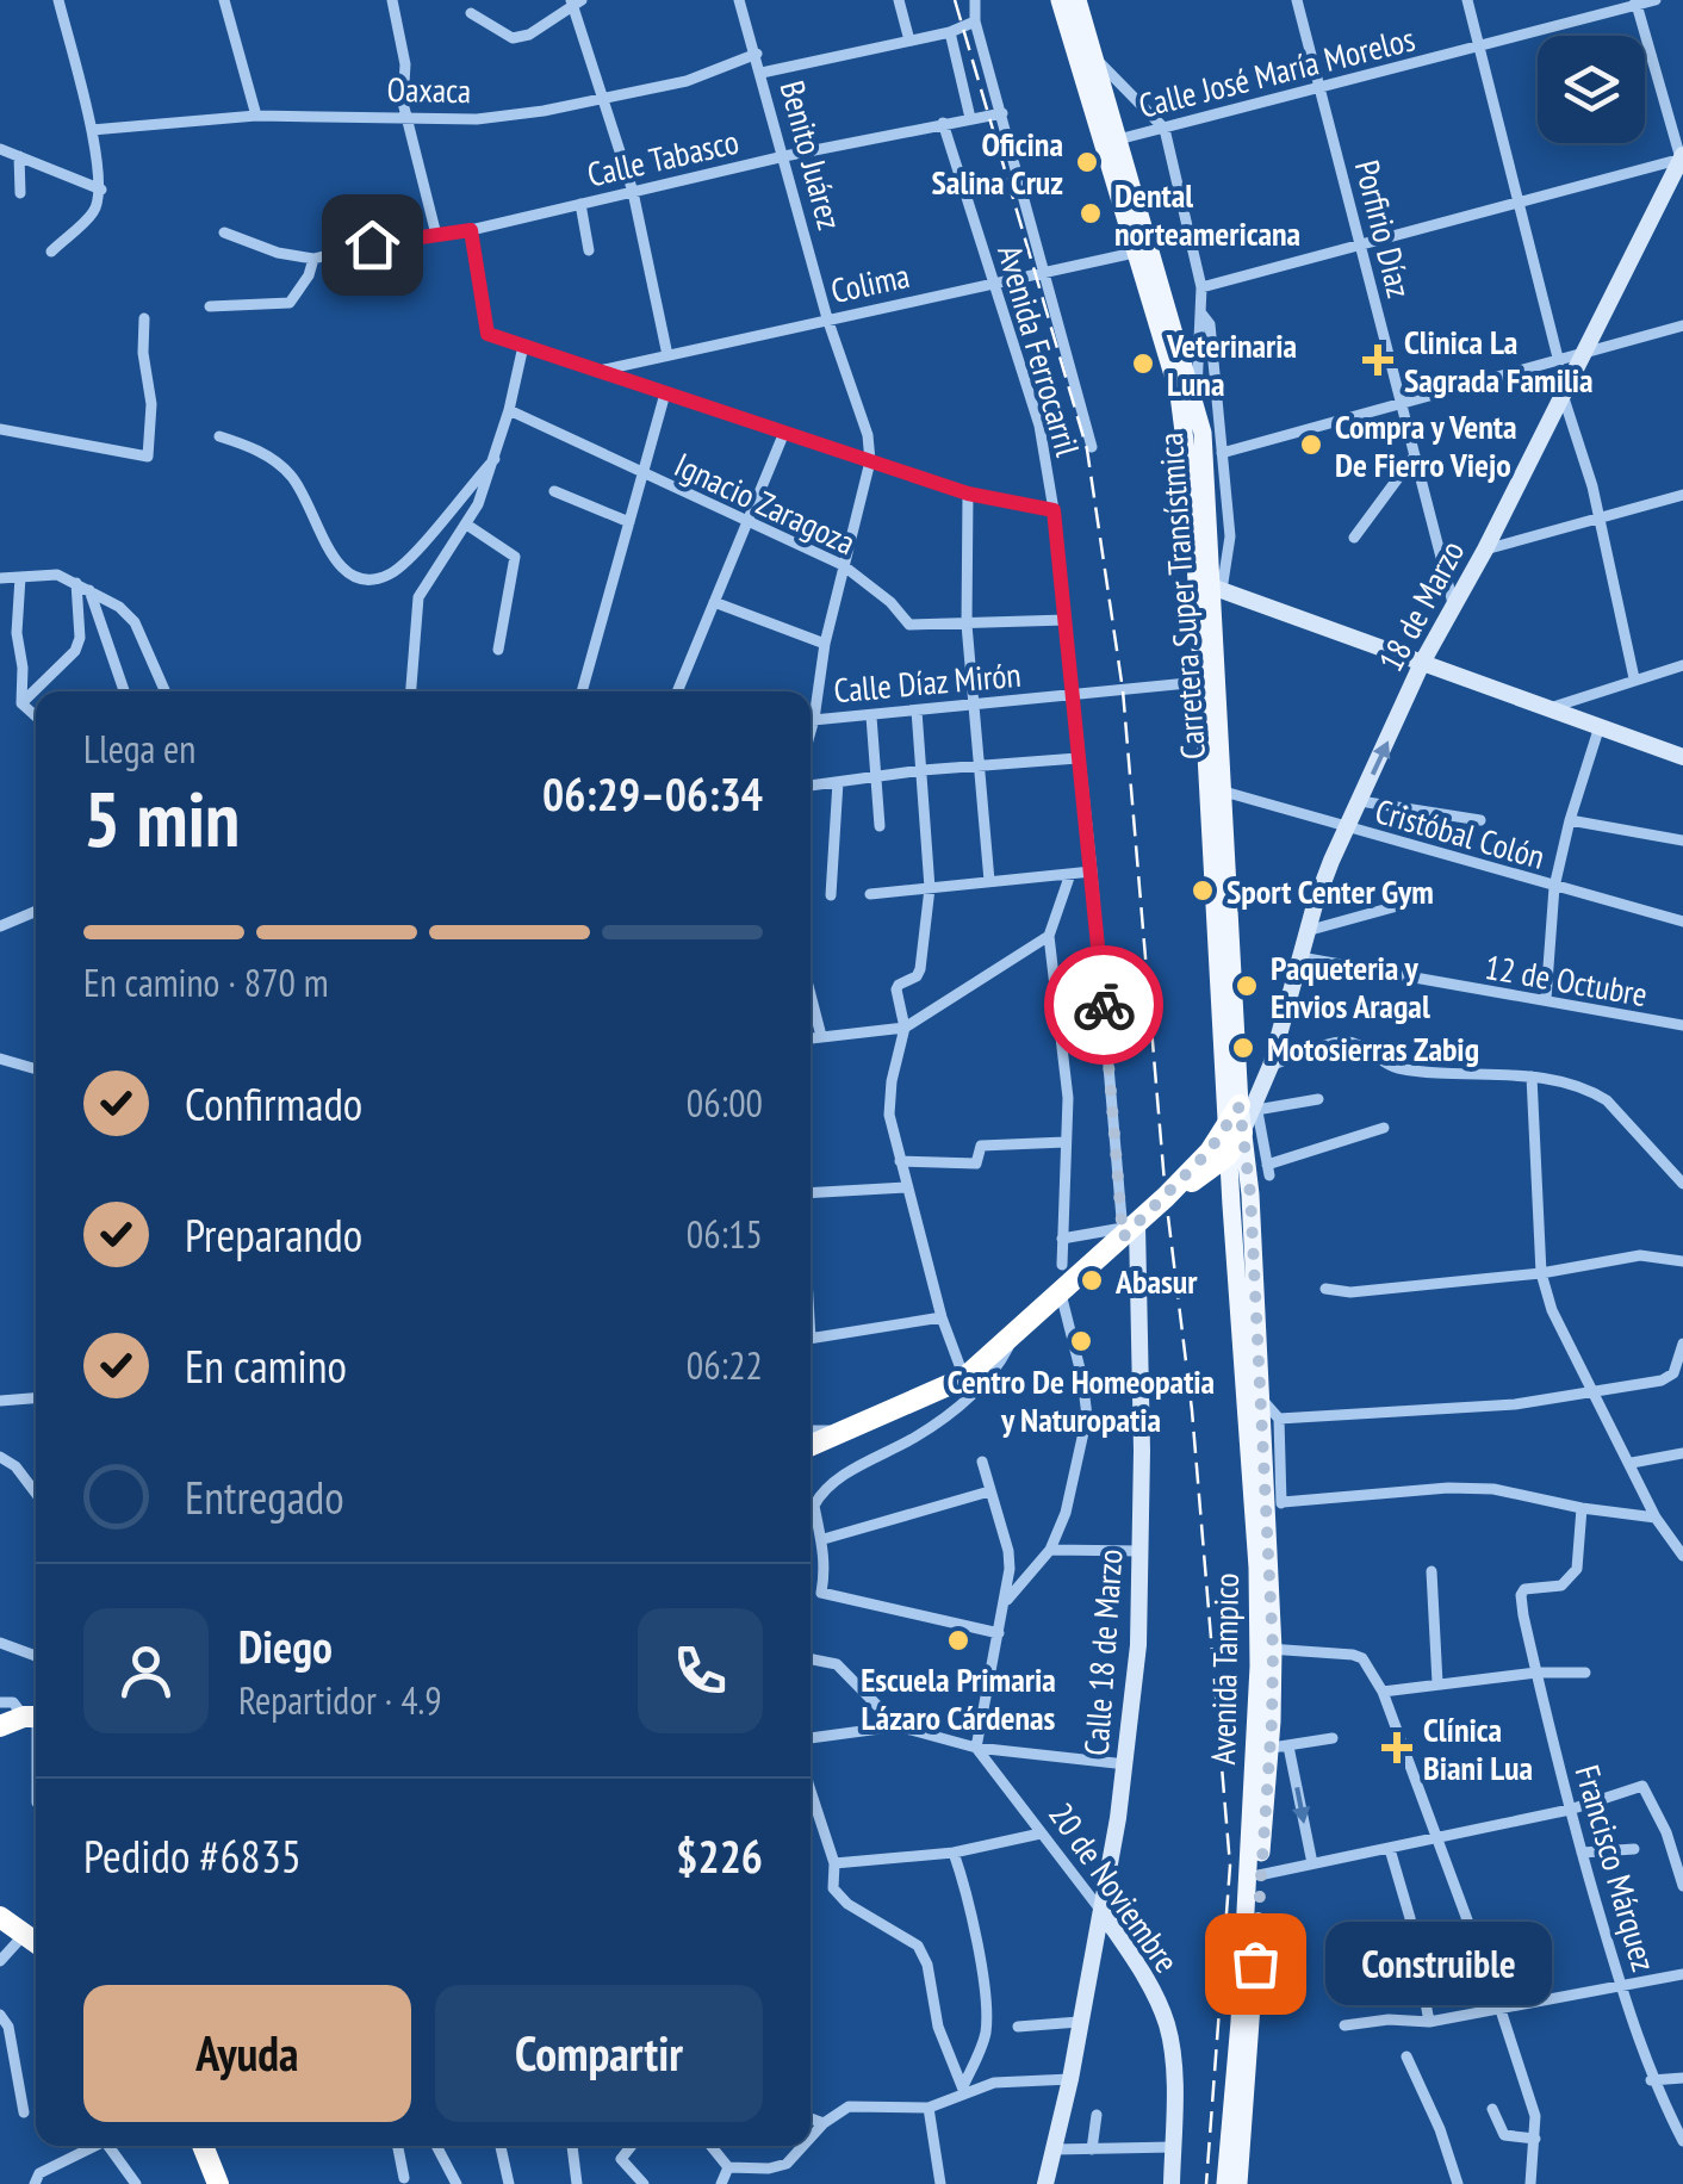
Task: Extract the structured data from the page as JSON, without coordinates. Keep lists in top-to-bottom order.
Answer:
{
  "streets": {
    "main road": [
      "Carretera Super Transístmica",
      "18 de Marzo",
      "Calle 18 de Marzo",
      "Avenida Tampico",
      "20 de Noviembre"
    ],
    "street": [
      "Calle José María Morelos",
      "Oaxaca",
      "Benito Juárez",
      "Calle Tabasco",
      "Porfirio Díaz",
      "Colima",
      "Avenida Ferrocarril",
      "Ignacio Zaragoza",
      "Calle Díaz Mirón",
      "Cristóbal Colón",
      "12 de Octubre",
      "Francisco Márquez"
    ]
  },
  "crossings": [
    ["Calle José María Morelos", "Porfirio Díaz"],
    ["Calle José María Morelos", "Carretera Super Transístmica"],
    ["Oaxaca", "Benito Juárez"],
    ["Benito Juárez", "Calle Tabasco"],
    ["Benito Juárez", "Colima"],
    ["Calle Tabasco", "Avenida Ferrocarril"],
    ["Porfirio Díaz", "18 de Marzo"],
    ["Colima", "Avenida Ferrocarril"],
    ["Colima", "Carretera Super Transístmica"],
    ["Avenida Ferrocarril", "Ignacio Zaragoza"],
    ["Avenida Ferrocarril", "Calle Díaz Mirón"],
    ["Avenida Ferrocarril", "Calle 18 de Marzo"],
    ["Carretera Super Transístmica", "18 de Marzo"],
    ["Carretera Super Transístmica", "Calle Díaz Mirón"],
    ["Carretera Super Transístmica", "Cristóbal Colón"],
    ["Carretera Super Transístmica", "Avenida Tampico"],
    ["18 de Marzo", "Cristóbal Colón"],
    ["18 de Marzo", "12 de Octubre"],
    ["18 de Marzo", "Avenida Tampico"],
    ["Calle 18 de Marzo", "20 de Noviembre"]
  ],
  "places": {
    "other": [
      "Oficina Salina Cruz",
      "Dental norteamericana",
      "Veterinaria Luna",
      "Compra y Venta De Fierro Viejo",
      "Sport Center Gym",
      "Paqueteria y Envios Aragal",
      "Motosierras Zabig",
      "Abasur",
      "Centro De Homeopatia y Naturopatia",
      "Escuela Primaria Lázaro Cárdenas",
      "Construible"
    ],
    "health": ["Clinica La Sagrada Familia", "Clínica Biani Lua"]
  },
  "page": {
    "heading": ["5 min", "Llega en", "06:29–06:34"],
    "panel": [
      "Diego",
      "Repartidor · 4.9",
      "Pedido #6835",
      "$226"
    ],
    "bar": "En camino · 870 m",
    "list": [
      ["Confirmado", "06:00"],
      ["Preparando", "06:15"],
      ["En camino", "06:22"],
      "Entregado"
    ],
    "bubble": "Construible",
    "buttons": ["Ayuda", "Compartir"]
  }
}
